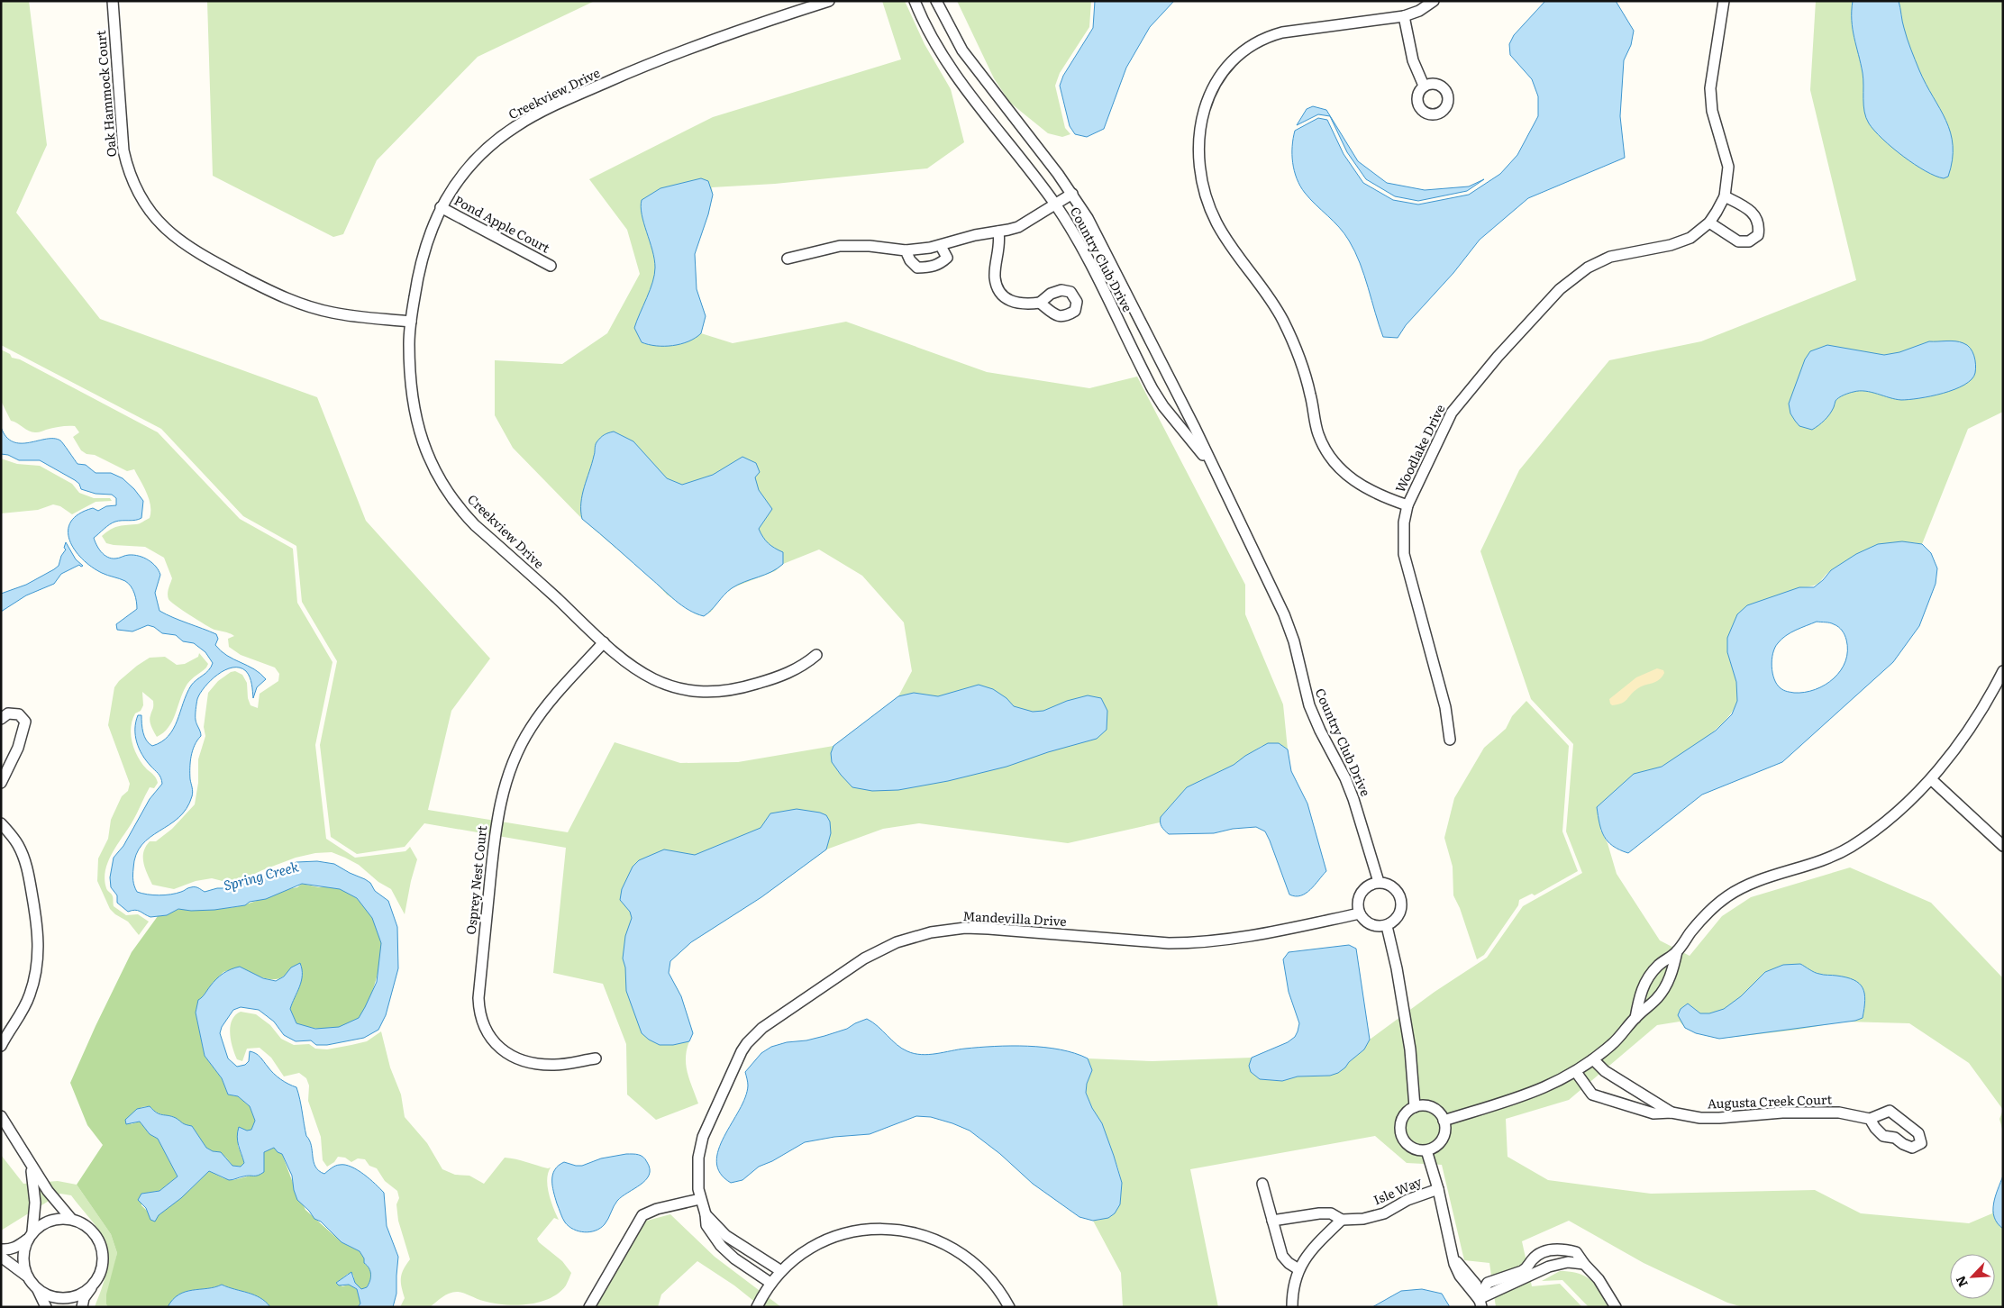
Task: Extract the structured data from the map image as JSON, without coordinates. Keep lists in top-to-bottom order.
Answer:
{
  "streets": {
    "street": [
      "Oak Hammock Court",
      "Creekview Drive",
      "Pond Apple Court",
      "Country Club Drive",
      "Woodlake Drive",
      "Osprey Nest Court",
      "Mandevilla Drive",
      "Augusta Creek Court",
      "Isle Way"
    ]
  },
  "crossings": [
    ["Oak Hammock Court", "Creekview Drive"],
    ["Creekview Drive", "Pond Apple Court"],
    ["Creekview Drive", "Osprey Nest Court"],
    ["Country Club Drive", "Mandevilla Drive"]
  ],
  "water": ["Spring Creek"],
  "north": "bottom left"
}
